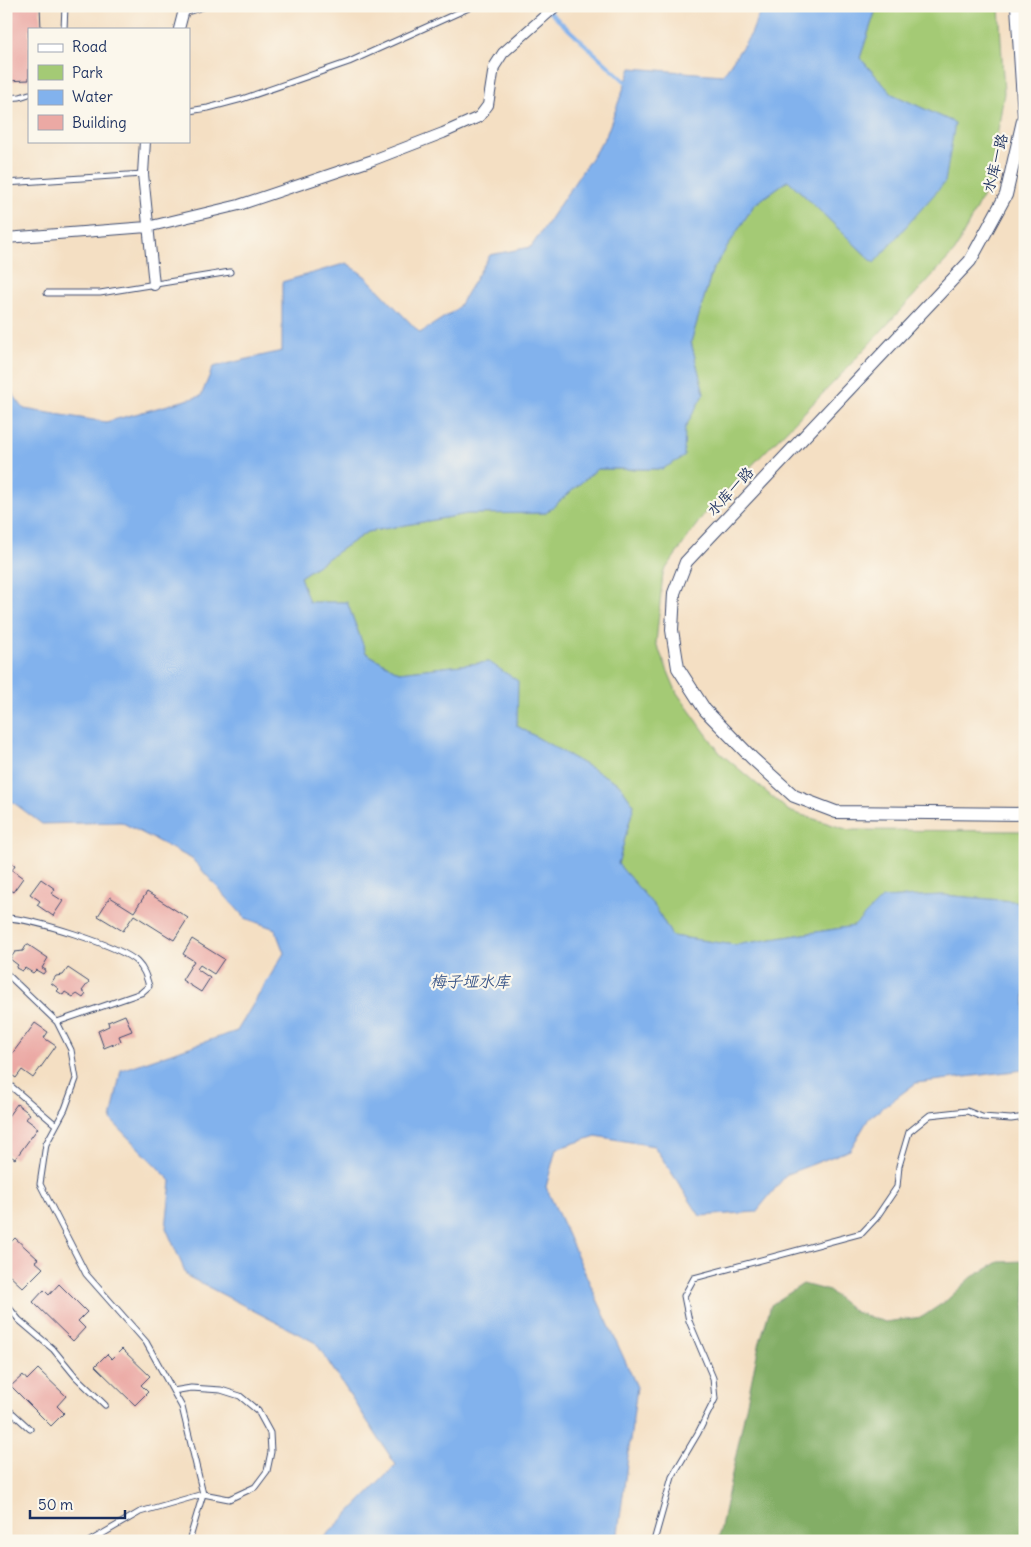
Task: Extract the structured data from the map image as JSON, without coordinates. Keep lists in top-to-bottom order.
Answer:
{
  "streets": {
    "street": ["水库一路"]
  },
  "water": ["梅子垭水库"],
  "legend": [
    "Road",
    "Park",
    "Water",
    "Building"
  ],
  "scale_bar": "50 m"
}
